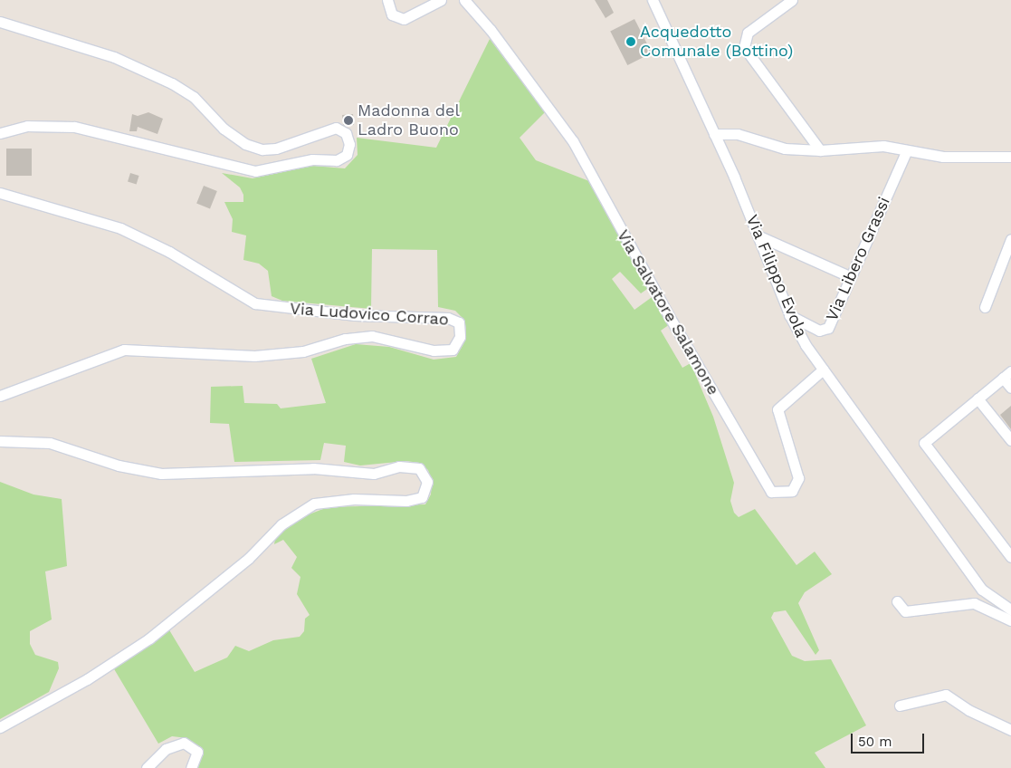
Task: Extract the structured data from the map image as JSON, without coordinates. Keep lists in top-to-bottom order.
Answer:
{
  "streets": {
    "street": [
      "Via Libero Grassi",
      "Via Filippo Evola",
      "Via Salvatore Salamone",
      "Via Ludovico Corrao"
    ]
  },
  "crossings": [
    ["Via Libero Grassi", "Via Filippo Evola"],
    ["Via Filippo Evola", "Via Salvatore Salamone"]
  ],
  "places": ["Acquedotto Comunale (Bottino)", "Madonna del Ladro Buono"],
  "scale_bar": "50 m"
}
